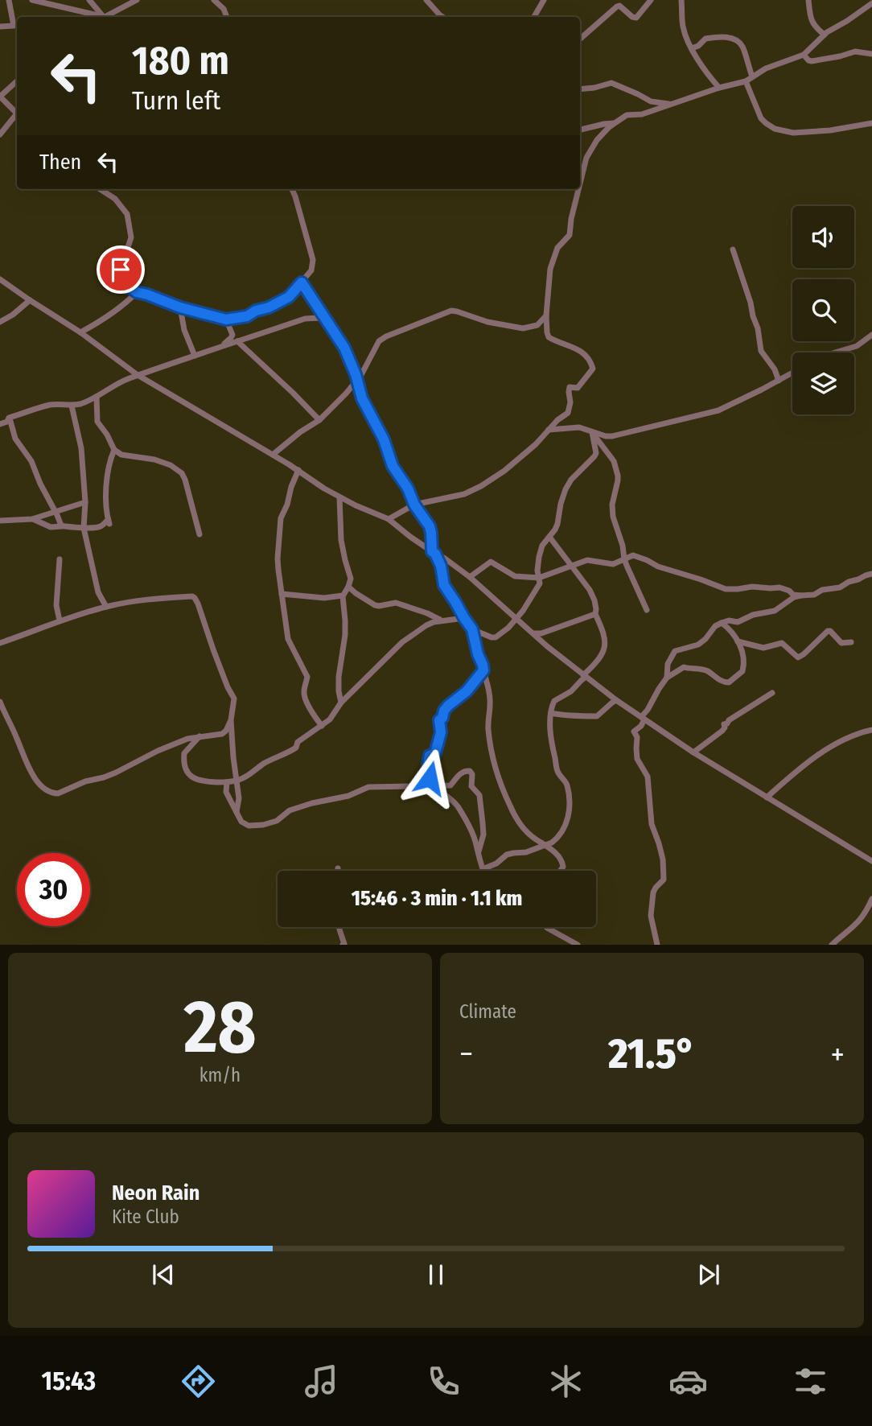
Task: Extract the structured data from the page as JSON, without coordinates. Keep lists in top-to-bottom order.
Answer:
{
  "page": {
    "turn": ["180 m", "Turn left"],
    "then": "Then",
    "limit": "30",
    "trip": "15:46 · 3 min · 1.1 km",
    "tile": [
      ["28", "km/h"],
      "Climate"
    ],
    "heat": ["−", "21.5°", "+"],
    "song": ["Neon Rain", "Kite Club"],
    "tabs": "15:43"
  }
}
